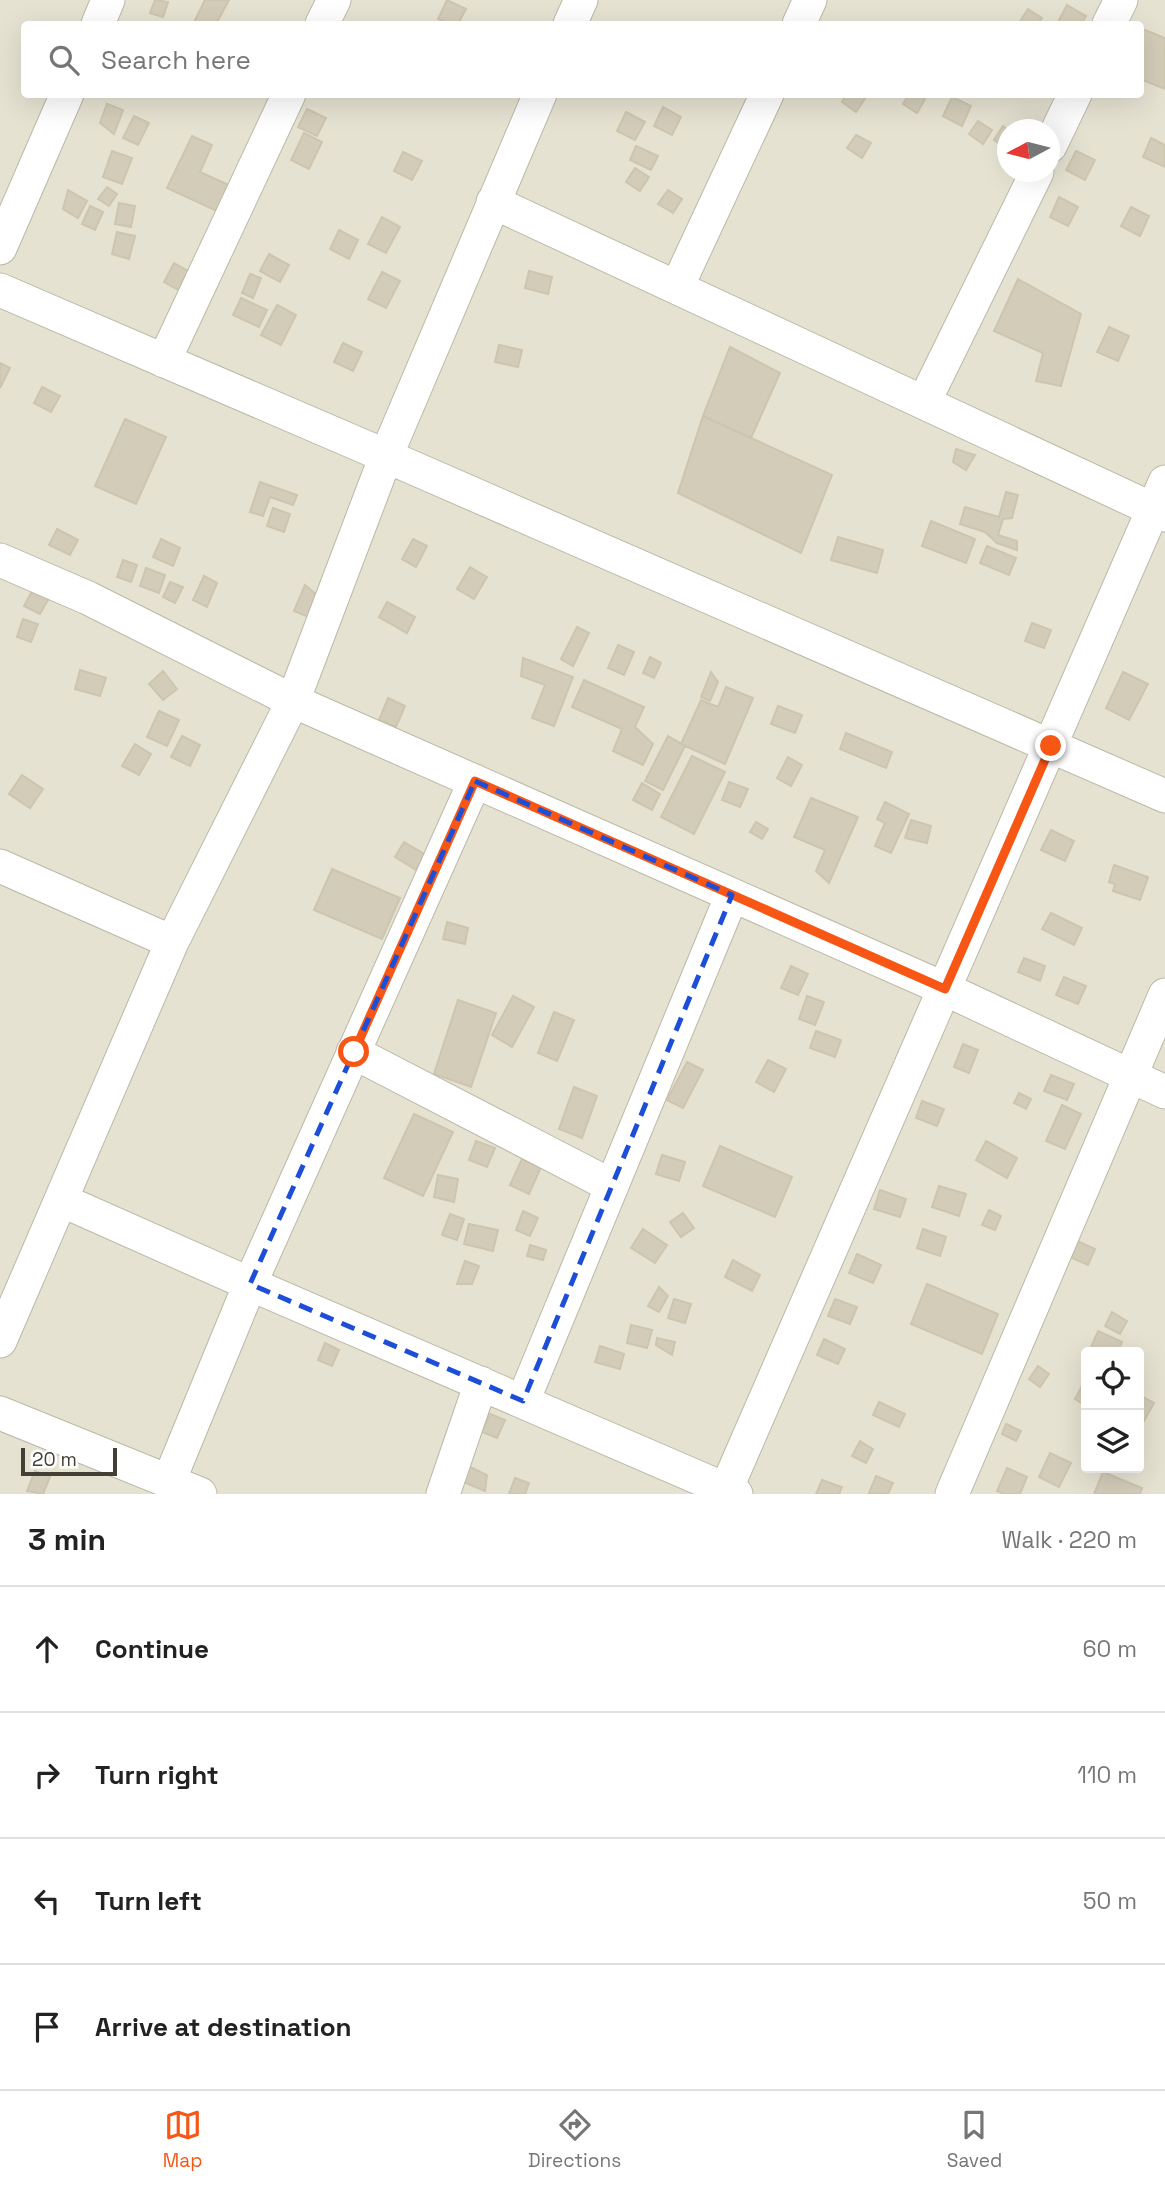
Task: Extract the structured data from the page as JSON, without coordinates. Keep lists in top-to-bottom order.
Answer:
{
  "scale_bar": "20 m",
  "north": "left",
  "page": {
    "search": "Search here",
    "scale": "20 m",
    "heading": ["3 min", "Walk · 220 m"],
    "list": [
      ["Continue", "60 m"],
      ["Turn right", "110 m"],
      ["Turn left", "50 m"],
      "Arrive at destination"
    ],
    "nav": ["Map", "Directions", "Saved"]
  }
}
